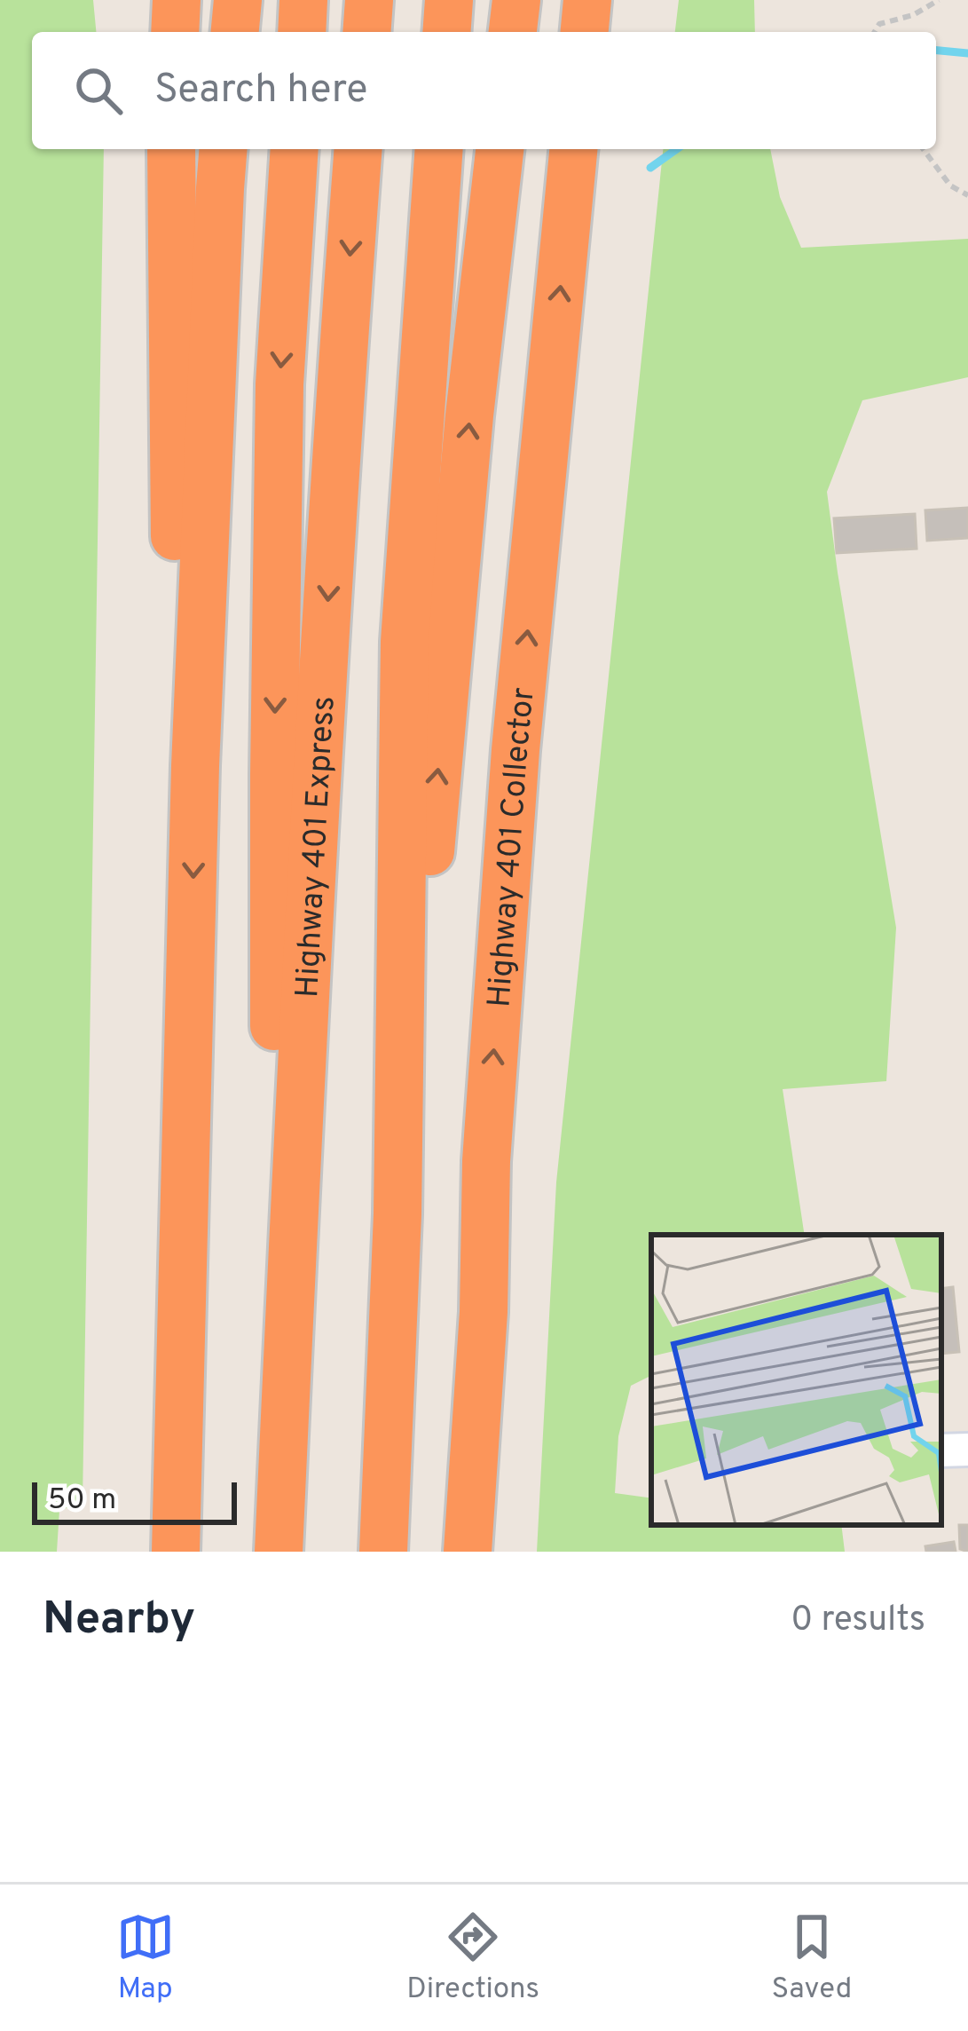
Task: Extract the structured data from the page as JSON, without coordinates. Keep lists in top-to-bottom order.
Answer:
{
  "streets": {
    "highway": ["Highway 401 Collector", "Highway 401 Express"]
  },
  "scale_bar": "50 m",
  "page": {
    "search": "Search here",
    "scale": "50 m",
    "heading": ["Nearby", "0 results"],
    "nav": ["Map", "Directions", "Saved"]
  }
}
